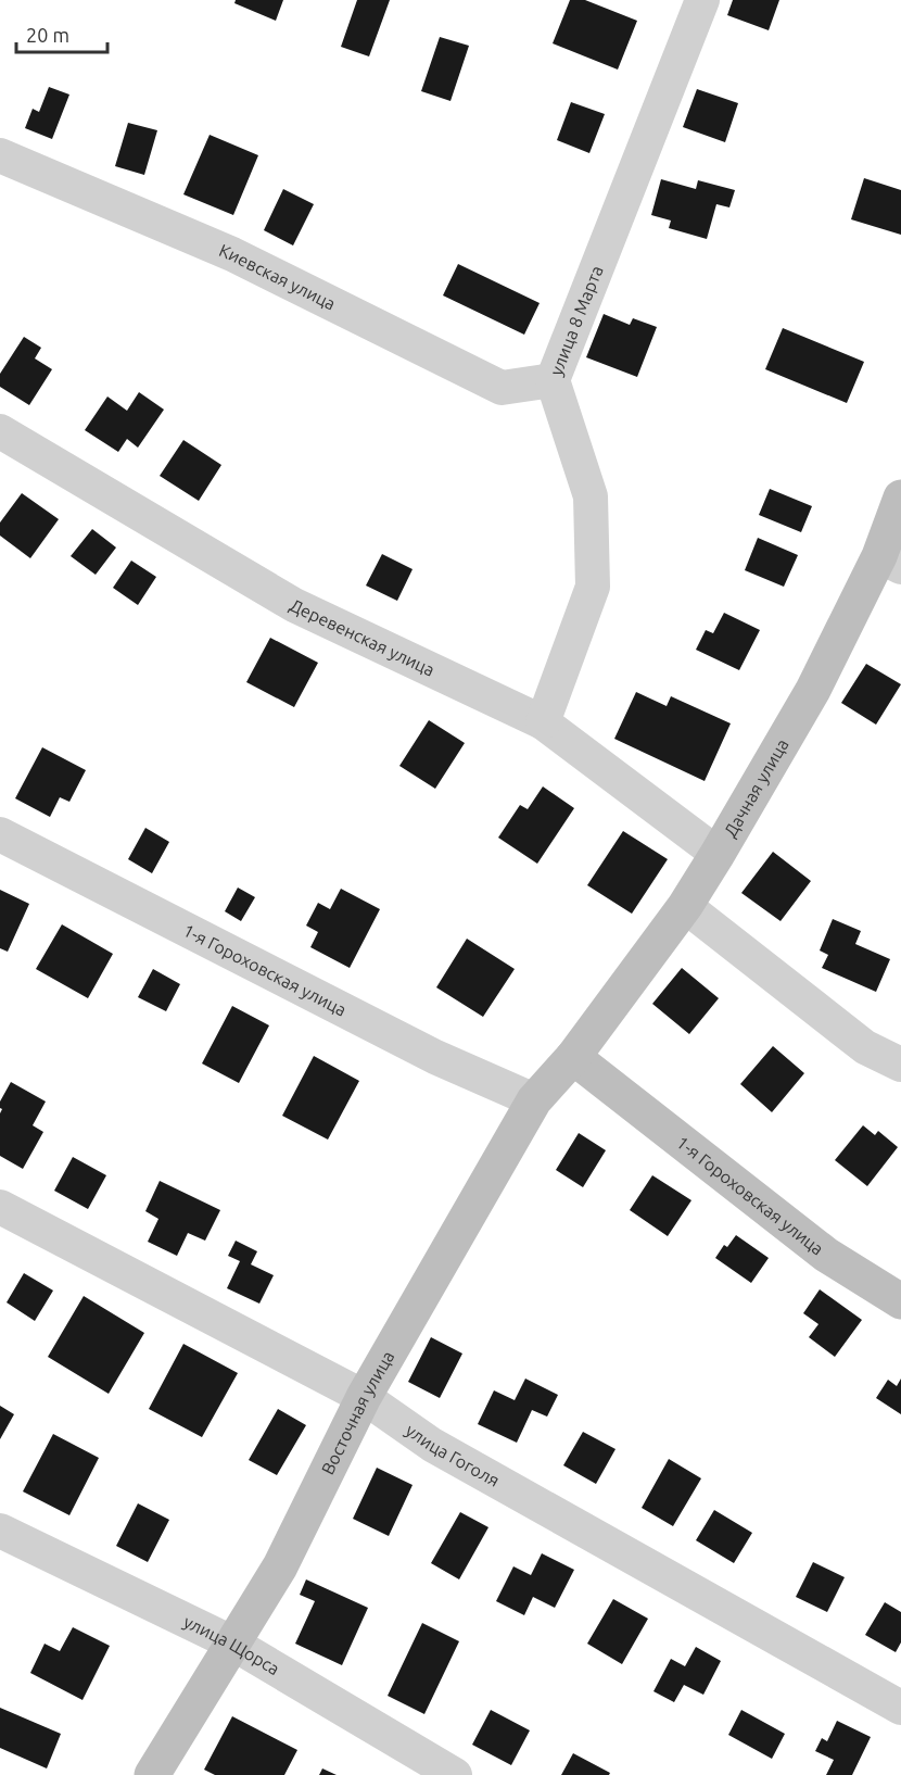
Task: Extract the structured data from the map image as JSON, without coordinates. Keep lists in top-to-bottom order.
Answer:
{
  "streets": {
    "street": [
      "Киевская улица",
      "улица 8 Марта",
      "Деревенская улица",
      "Дачная улица",
      "1-я Гороховская улица",
      "Восточная улица",
      "улица Гоголя",
      "улица Щорса"
    ]
  },
  "crossings": [
    ["Киевская улица", "улица 8 Марта"],
    ["улица 8 Марта", "Деревенская улица"],
    ["Деревенская улица", "Дачная улица"],
    ["Дачная улица", "1-я Гороховская улица"],
    ["Дачная улица", "Восточная улица"],
    ["1-я Гороховская улица", "Восточная улица"],
    ["Восточная улица", "улица Гоголя"],
    ["Восточная улица", "улица Щорса"]
  ],
  "scale_bar": "20 m"
}
